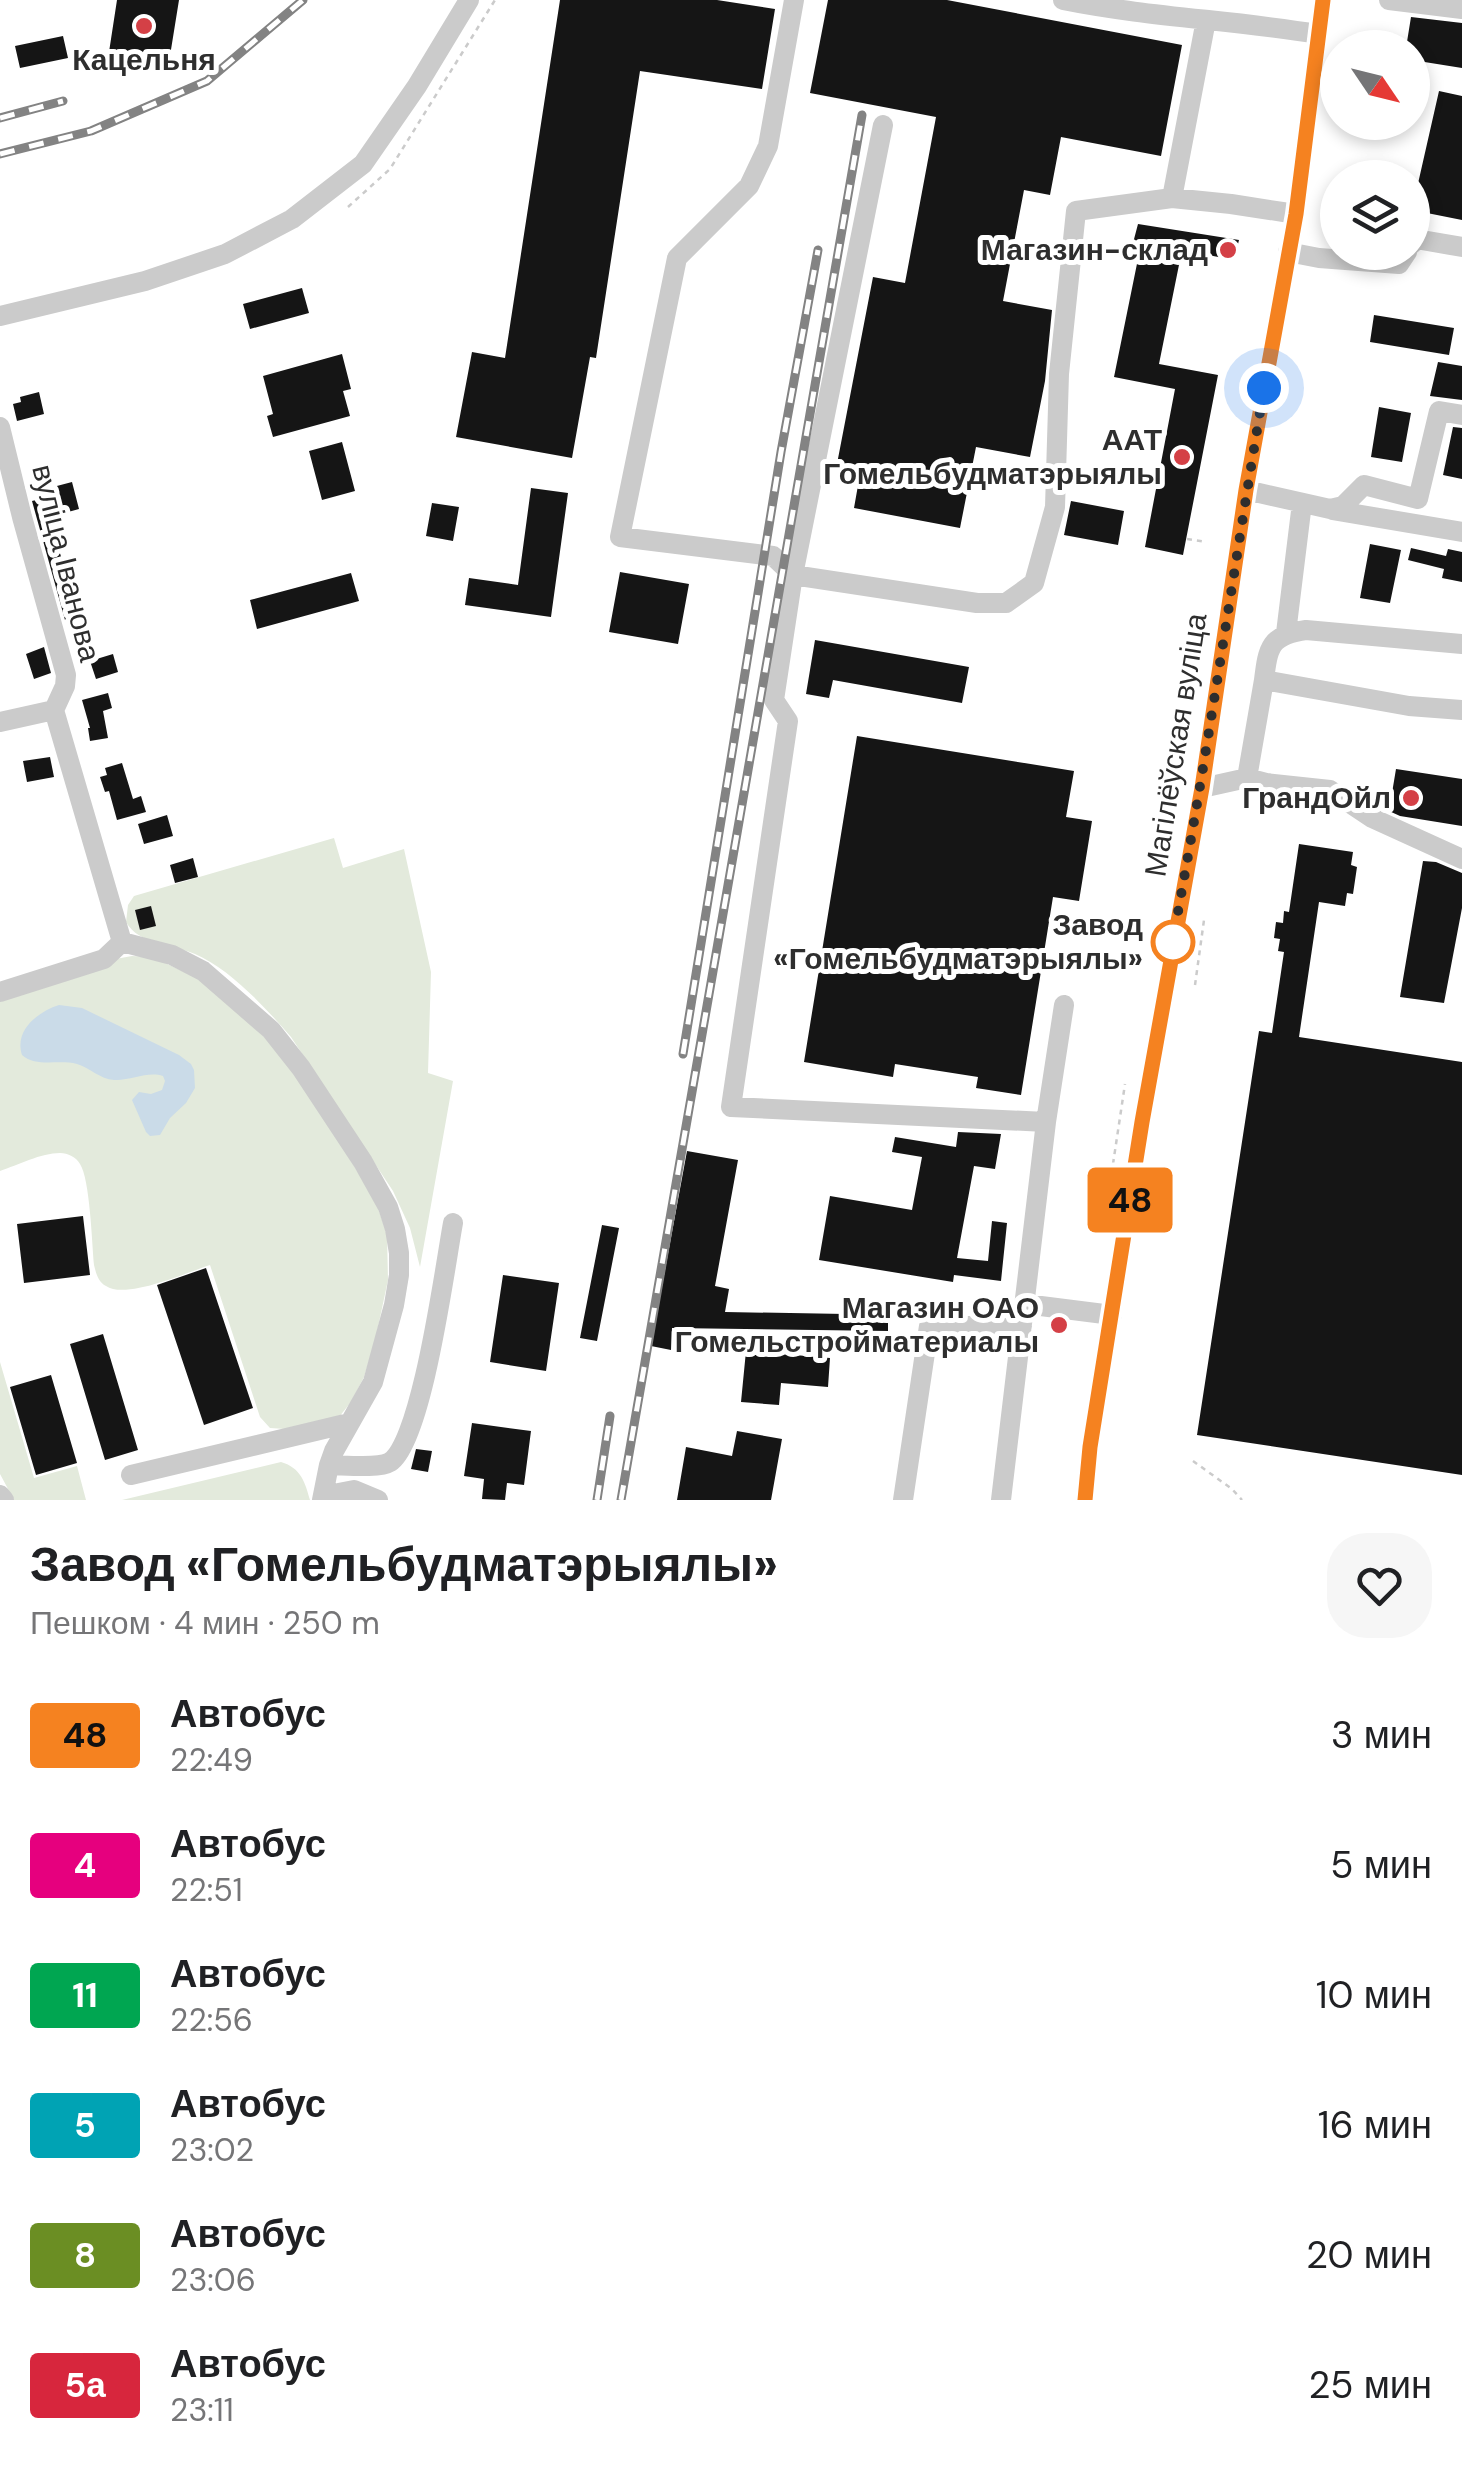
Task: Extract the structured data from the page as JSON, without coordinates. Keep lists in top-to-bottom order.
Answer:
{
  "streets": {
    "street": ["вуліца Іванова", "Магілёўская вуліца"]
  },
  "places": [
    "Кацельня",
    "Магазин-склад",
    "ААТ Гомельбудматэрыялы",
    "ГрандОйл",
    "Завод «Гомельбудматэрыялы»",
    "Магазин ОАО Гомельстройматериалы"
  ],
  "lines": ["bus line 48"],
  "north": "bottom right",
  "page": {
    "on_map": "48",
    "heading": ["Завод «Гомельбудматэрыялы»", "Пешком · 4 мин · 250 m"],
    "list": [
      {
        "mark": "48",
        "name": "Автобус",
        "note": "22:49",
        "value": "3 мин"
      },
      {
        "mark": "4",
        "name": "Автобус",
        "note": "22:51",
        "value": "5 мин"
      },
      {
        "mark": "11",
        "name": "Автобус",
        "note": "22:56",
        "value": "10 мин"
      },
      {
        "mark": "5",
        "name": "Автобус",
        "note": "23:02",
        "value": "16 мин"
      },
      {
        "mark": "8",
        "name": "Автобус",
        "note": "23:06",
        "value": "20 мин"
      },
      {
        "mark": "5а",
        "name": "Автобус",
        "note": "23:11",
        "value": "25 мин"
      }
    ]
  }
}
